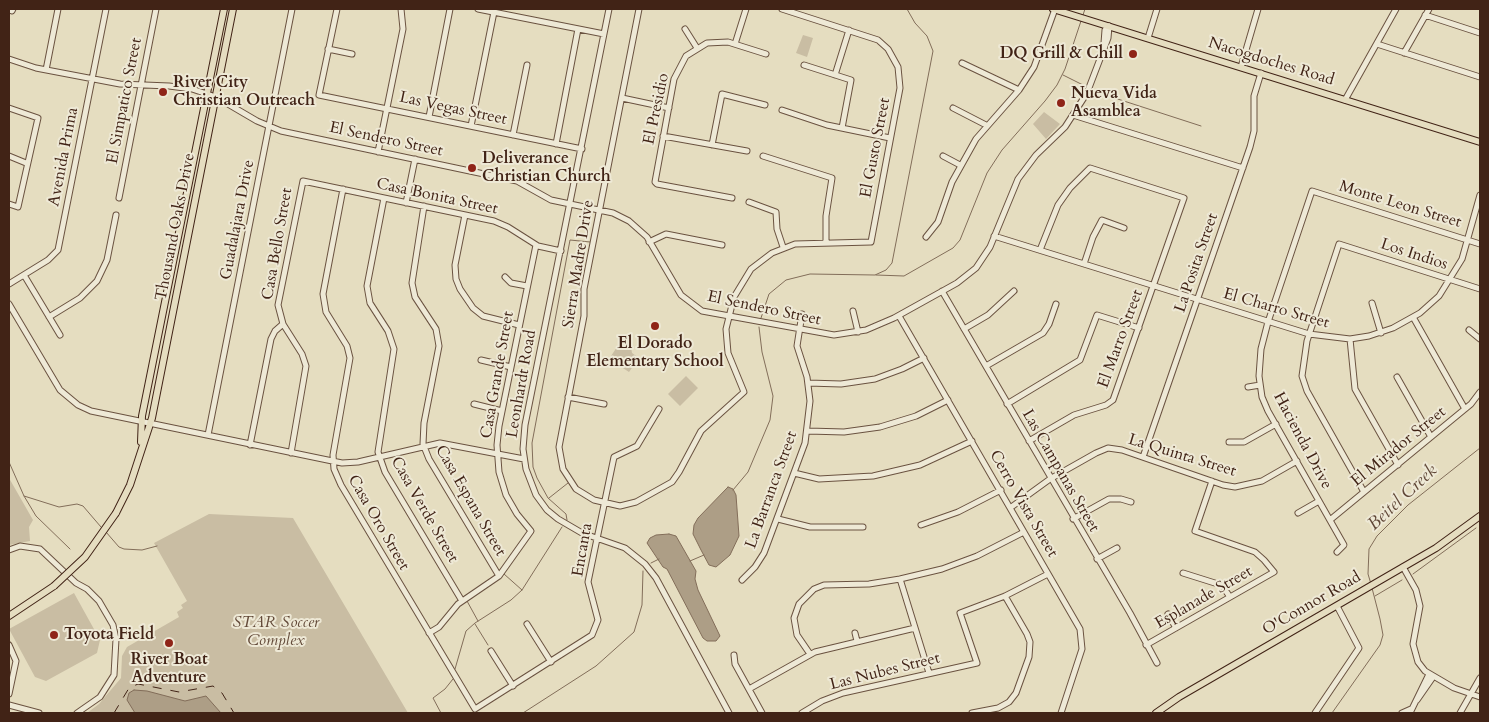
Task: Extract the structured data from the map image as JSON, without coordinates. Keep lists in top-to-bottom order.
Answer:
{
  "streets": {
    "main road": ["Nacogdoches Road", "Thousand Oaks Drive", "O'Connor Road"],
    "street": [
      "El Simpatico Street",
      "Las Vegas Street",
      "El Presidio",
      "El Sendero Street",
      "El Gusto Street",
      "Avenida Prima",
      "Casa Bonita Street",
      "Monte Leon Street",
      "Guadalajara Drive",
      "Casa Bello Street",
      "Los Indios",
      "La Posita Street",
      "Sierra Madre Drive",
      "El Charro Street",
      "El Marro Street",
      "Casa Grande Street",
      "Leonhardt Road",
      "Hacienda Drive",
      "El Mirador Street",
      "La Quinta Street",
      "Las Campanas Street",
      "La Barranca Street",
      "Casa Espana Street",
      "Cerro Vista Street",
      "Casa Verde Street",
      "Casa Oro Street",
      "Encanta",
      "Esplanade Street",
      "Las Nubes Street"
    ]
  },
  "crossings": [
    ["Nacogdoches Road", "El Sendero Street"],
    ["Nacogdoches Road", "La Posita Street"],
    ["El Simpatico Street", "El Sendero Street"],
    ["Las Vegas Street", "Leonhardt Road"],
    ["El Sendero Street", "Avenida Prima"],
    ["El Sendero Street", "Guadalajara Drive"],
    ["El Sendero Street", "Thousand Oaks Drive"],
    ["El Sendero Street", "Sierra Madre Drive"],
    ["El Sendero Street", "El Charro Street"],
    ["El Sendero Street", "Leonhardt Road"],
    ["El Sendero Street", "Las Campanas Street"],
    ["El Sendero Street", "La Barranca Street"],
    ["El Sendero Street", "Cerro Vista Street"],
    ["Casa Bonita Street", "Casa Bello Street"],
    ["Casa Bonita Street", "Casa Grande Street"],
    ["Casa Bonita Street", "Leonhardt Road"],
    ["Casa Bonita Street", "Casa Espana Street"],
    ["Casa Bonita Street", "Casa Verde Street"],
    ["Casa Bonita Street", "Casa Oro Street"],
    ["Monte Leon Street", "El Charro Street"],
    ["Monte Leon Street", "Hacienda Drive"],
    ["Los Indios", "El Charro Street"],
    ["La Posita Street", "El Charro Street"],
    ["La Posita Street", "La Quinta Street"],
    ["Sierra Madre Drive", "Encanta"],
    ["El Charro Street", "El Marro Street"],
    ["El Charro Street", "Hacienda Drive"],
    ["El Marro Street", "Las Campanas Street"],
    ["Casa Grande Street", "Casa Espana Street"],
    ["Leonhardt Road", "Encanta"],
    ["Hacienda Drive", "El Mirador Street"],
    ["Hacienda Drive", "La Quinta Street"],
    ["La Quinta Street", "Las Campanas Street"],
    ["La Quinta Street", "Cerro Vista Street"],
    ["La Quinta Street", "Esplanade Street"],
    ["Las Campanas Street", "Esplanade Street"],
    ["Casa Oro Street", "Encanta"]
  ],
  "water": ["Beitel Creek"],
  "parks": ["STAR Soccer Complex"],
  "places": [
    "DQ Grill & Chill",
    "River City Christian Outreach",
    "Nueva Vida Asamblea",
    "Deliverance Christian Church",
    "El Dorado Elementary School",
    "Toyota Field",
    "River Boat Adventure"
  ]
}
